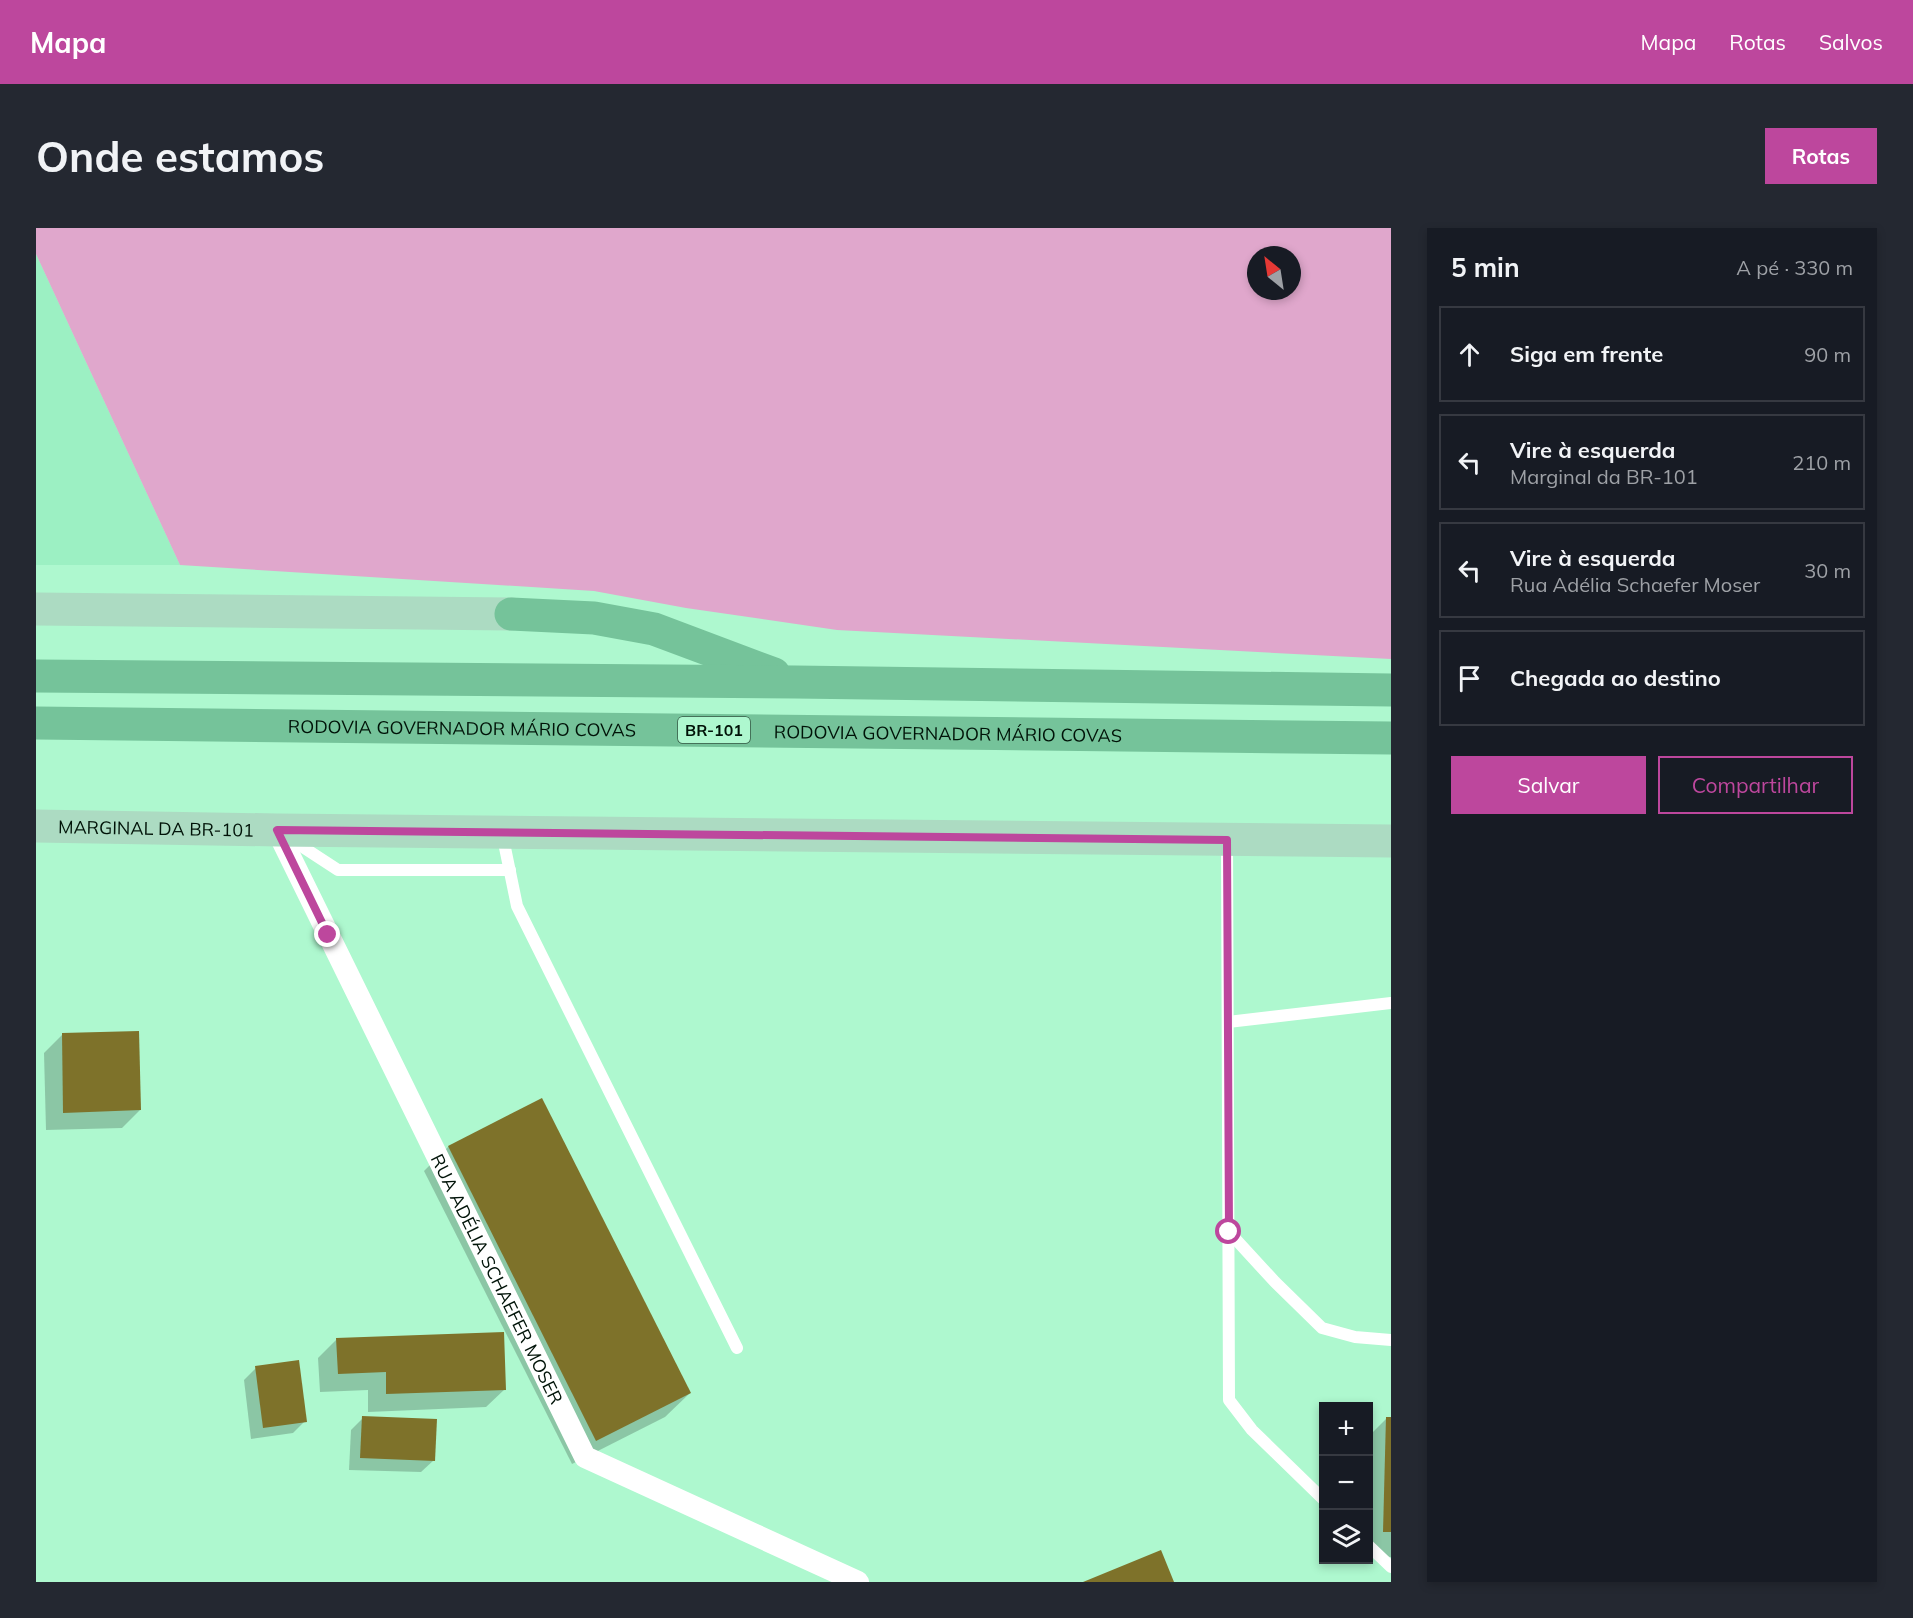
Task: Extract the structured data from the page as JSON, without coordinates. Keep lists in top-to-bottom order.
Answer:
{
  "streets": {
    "highway": ["RODOVIA GOVERNADOR MÁRIO COVAS", "BR-101"],
    "main road": ["MARGINAL DA BR-101"],
    "street": ["RUA ADÉLIA SCHAEFER MOSER"]
  },
  "crossings": [
    ["MARGINAL DA BR-101", "RUA ADÉLIA SCHAEFER MOSER"]
  ],
  "north": "top left",
  "page": {
    "header": "Mapa",
    "nav": ["Mapa", "Rotas", "Salvos"],
    "buttons": [
      "Rotas",
      ["Salvar", "Compartilhar"]
    ],
    "title": "Onde estamos",
    "heading": ["5 min", "A pé · 330 m"],
    "list": [
      ["Siga em frente", "90 m"],
      ["Vire à esquerda", "Marginal da BR-101", "210 m"],
      ["Vire à esquerda", "Rua Adélia Schaefer Moser", "30 m"],
      "Chegada ao destino"
    ],
    "map_buttons": ["+", "−"]
  }
}
